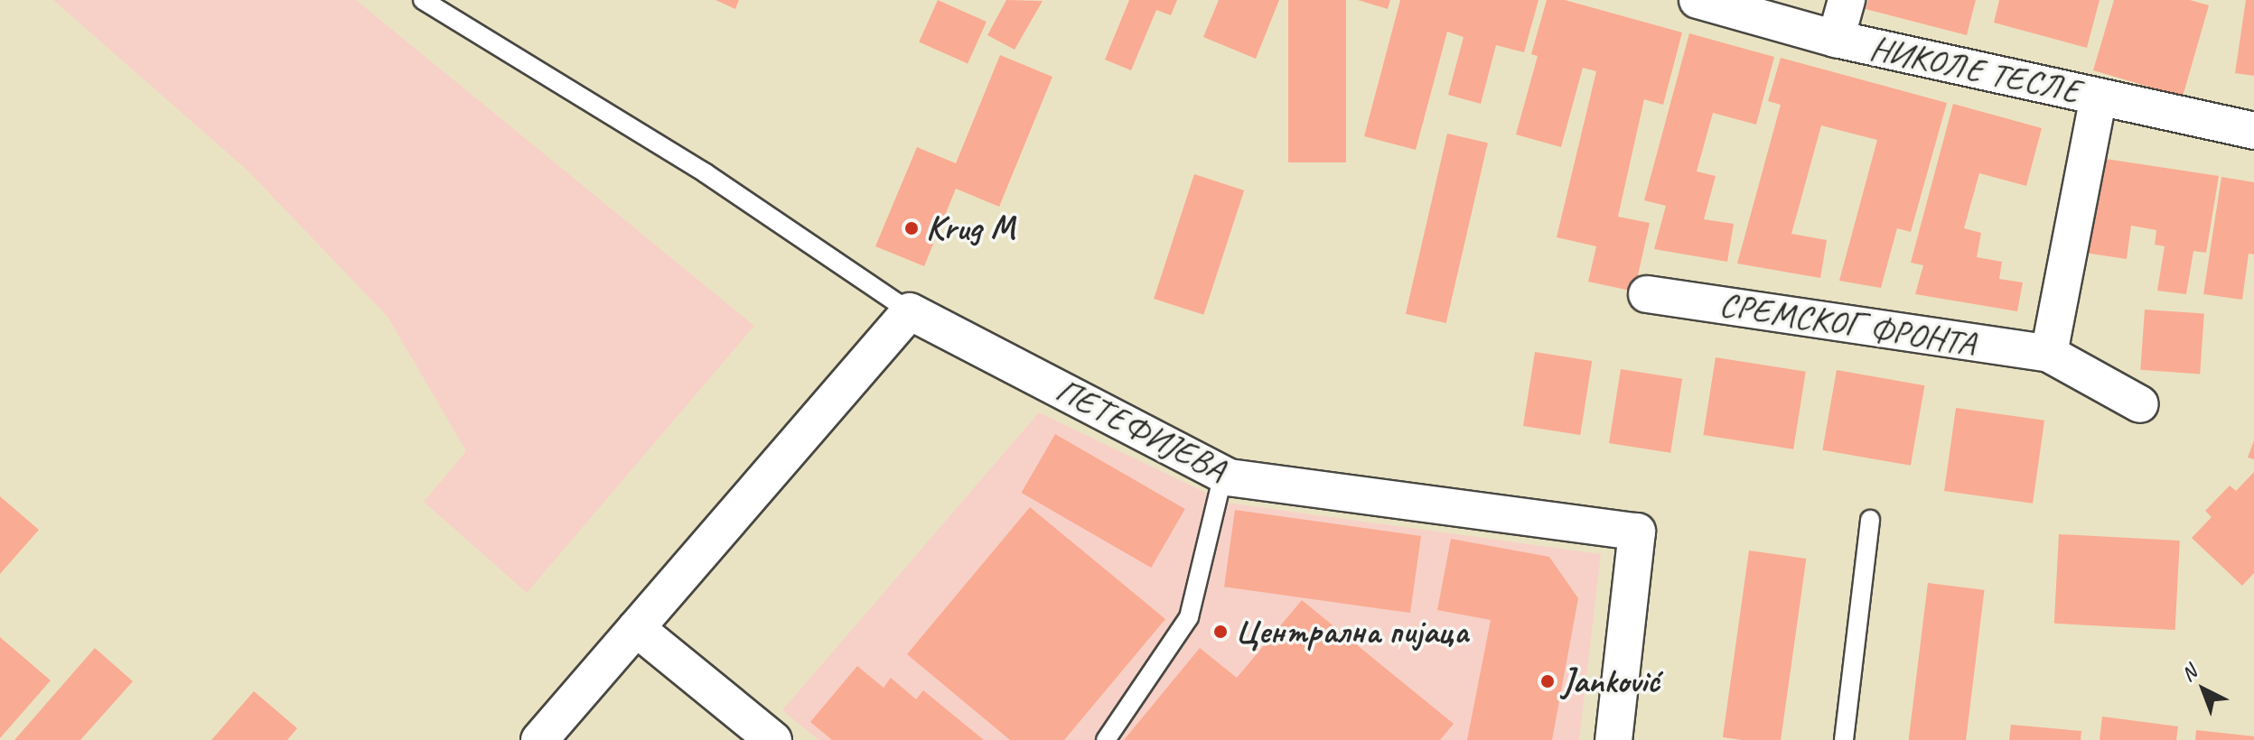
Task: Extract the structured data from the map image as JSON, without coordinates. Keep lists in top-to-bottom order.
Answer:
{
  "streets": {
    "street": ["НИКОЛЕ ТЕСЛЕ", "СРЕМСКОГ ФРОНТА", "ПЕТЕФИЈЕВА"]
  },
  "places": ["Krug M", "Централна пијаца", "Janković"],
  "north": "top left"
}
